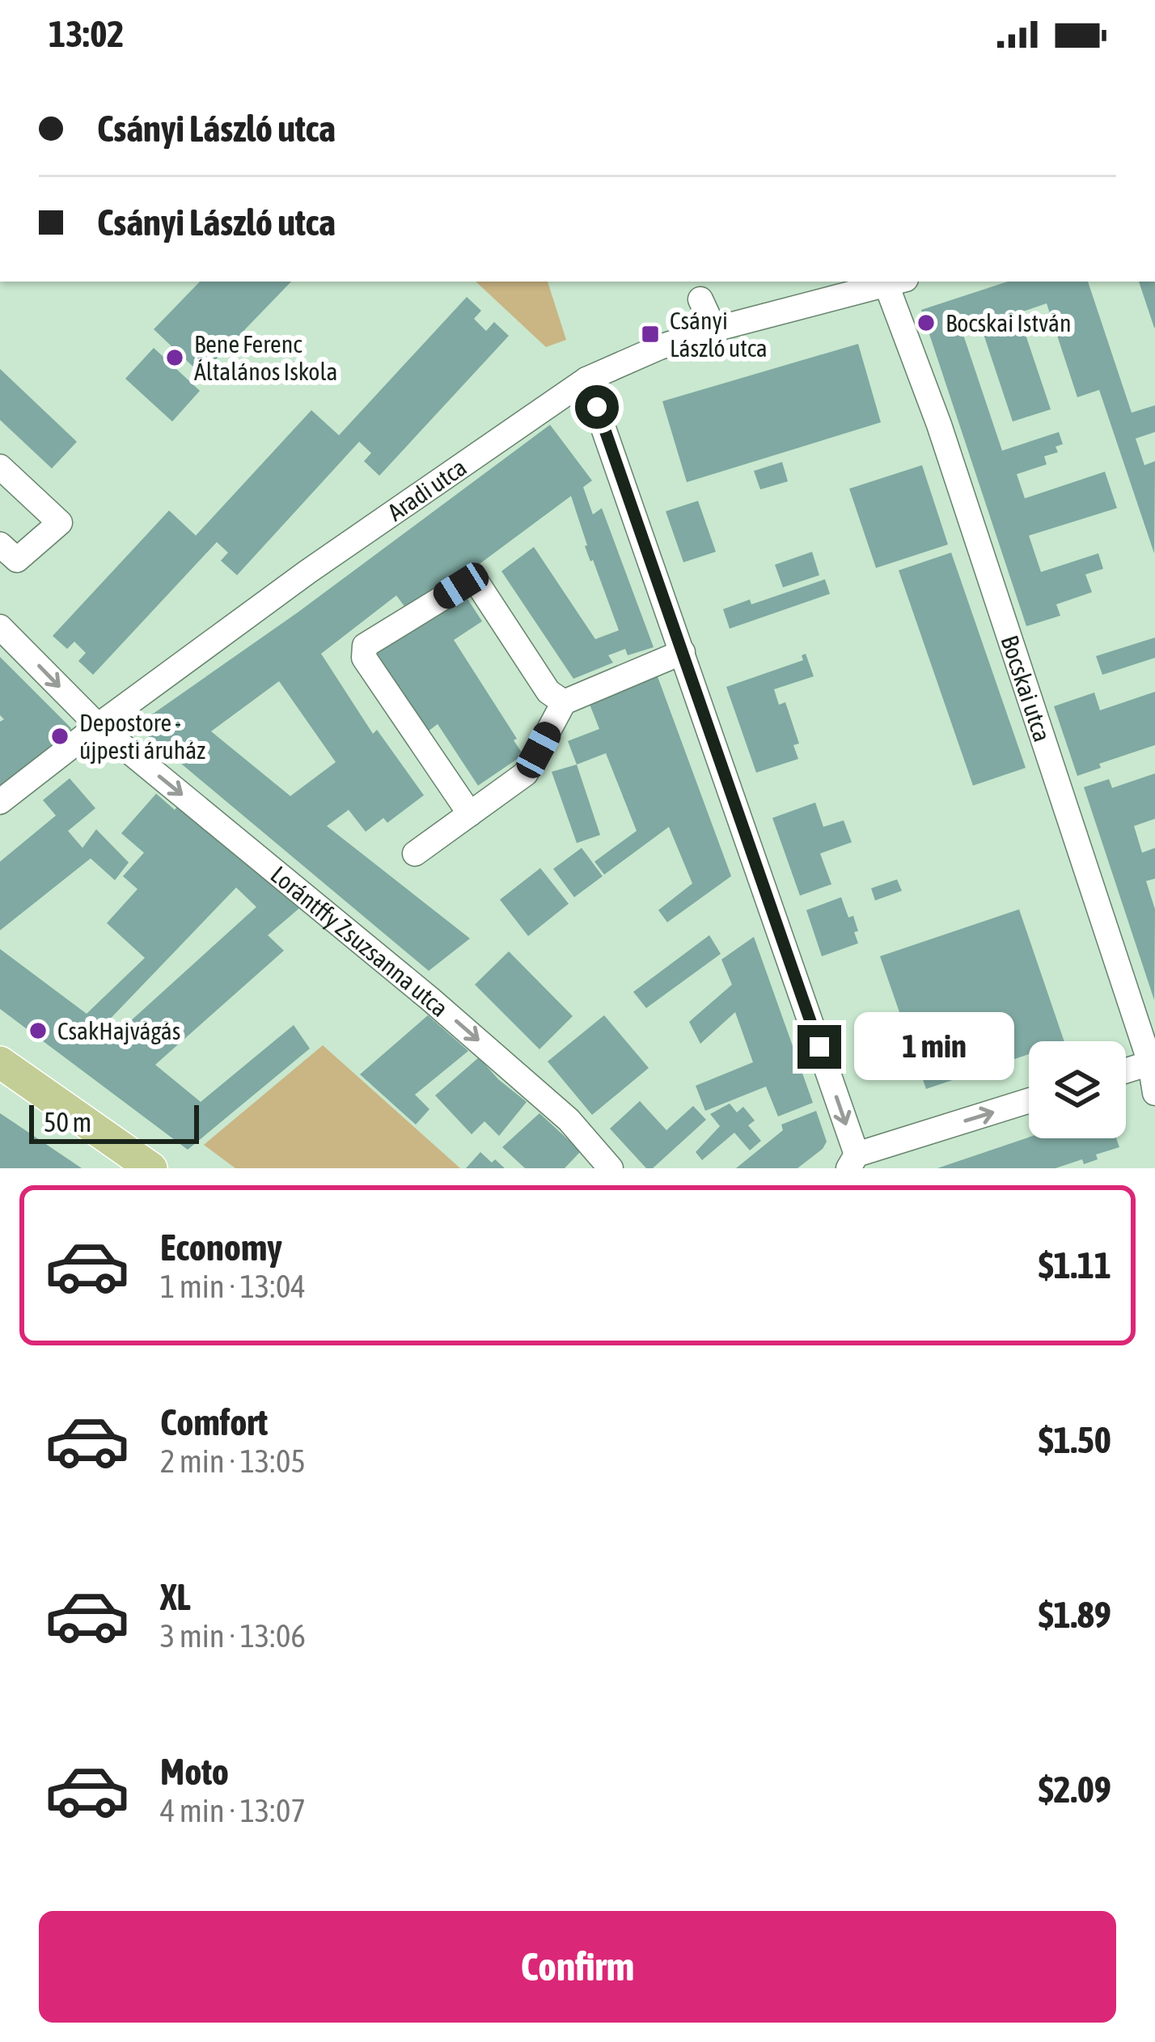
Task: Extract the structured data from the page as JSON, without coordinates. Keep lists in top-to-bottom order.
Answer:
{
  "streets": {
    "street": ["Aradi utca", "Bocskai utca", "Lorántffy Zsuzsanna utca"]
  },
  "crossings": [
    ["Aradi utca", "Bocskai utca"],
    ["Aradi utca", "Lorántffy Zsuzsanna utca"]
  ],
  "one_way": ["Lorántffy Zsuzsanna utca"],
  "places": {
    "other": [
      "Bocskai István",
      "Bene Ferenc Általános Iskola",
      "Depostore - újpesti áruház",
      "CsakHajvágás"
    ],
    "transit": ["Csányi László utca"]
  },
  "scale_bar": "50 m",
  "page": {
    "status": "13:02",
    "banner": ["Csányi László utca", "Csányi László utca"],
    "bubble": "1 min",
    "scale": "50 m",
    "list": [
      {
        "name": "Economy",
        "note": "1 min · 13:04",
        "value": "$1.11"
      },
      {
        "name": "Comfort",
        "note": "2 min · 13:05",
        "value": "$1.50"
      },
      {
        "name": "XL",
        "note": "3 min · 13:06",
        "value": "$1.89"
      },
      {
        "name": "Moto",
        "note": "4 min · 13:07",
        "value": "$2.09"
      }
    ],
    "buttons": "Confirm"
  }
}
